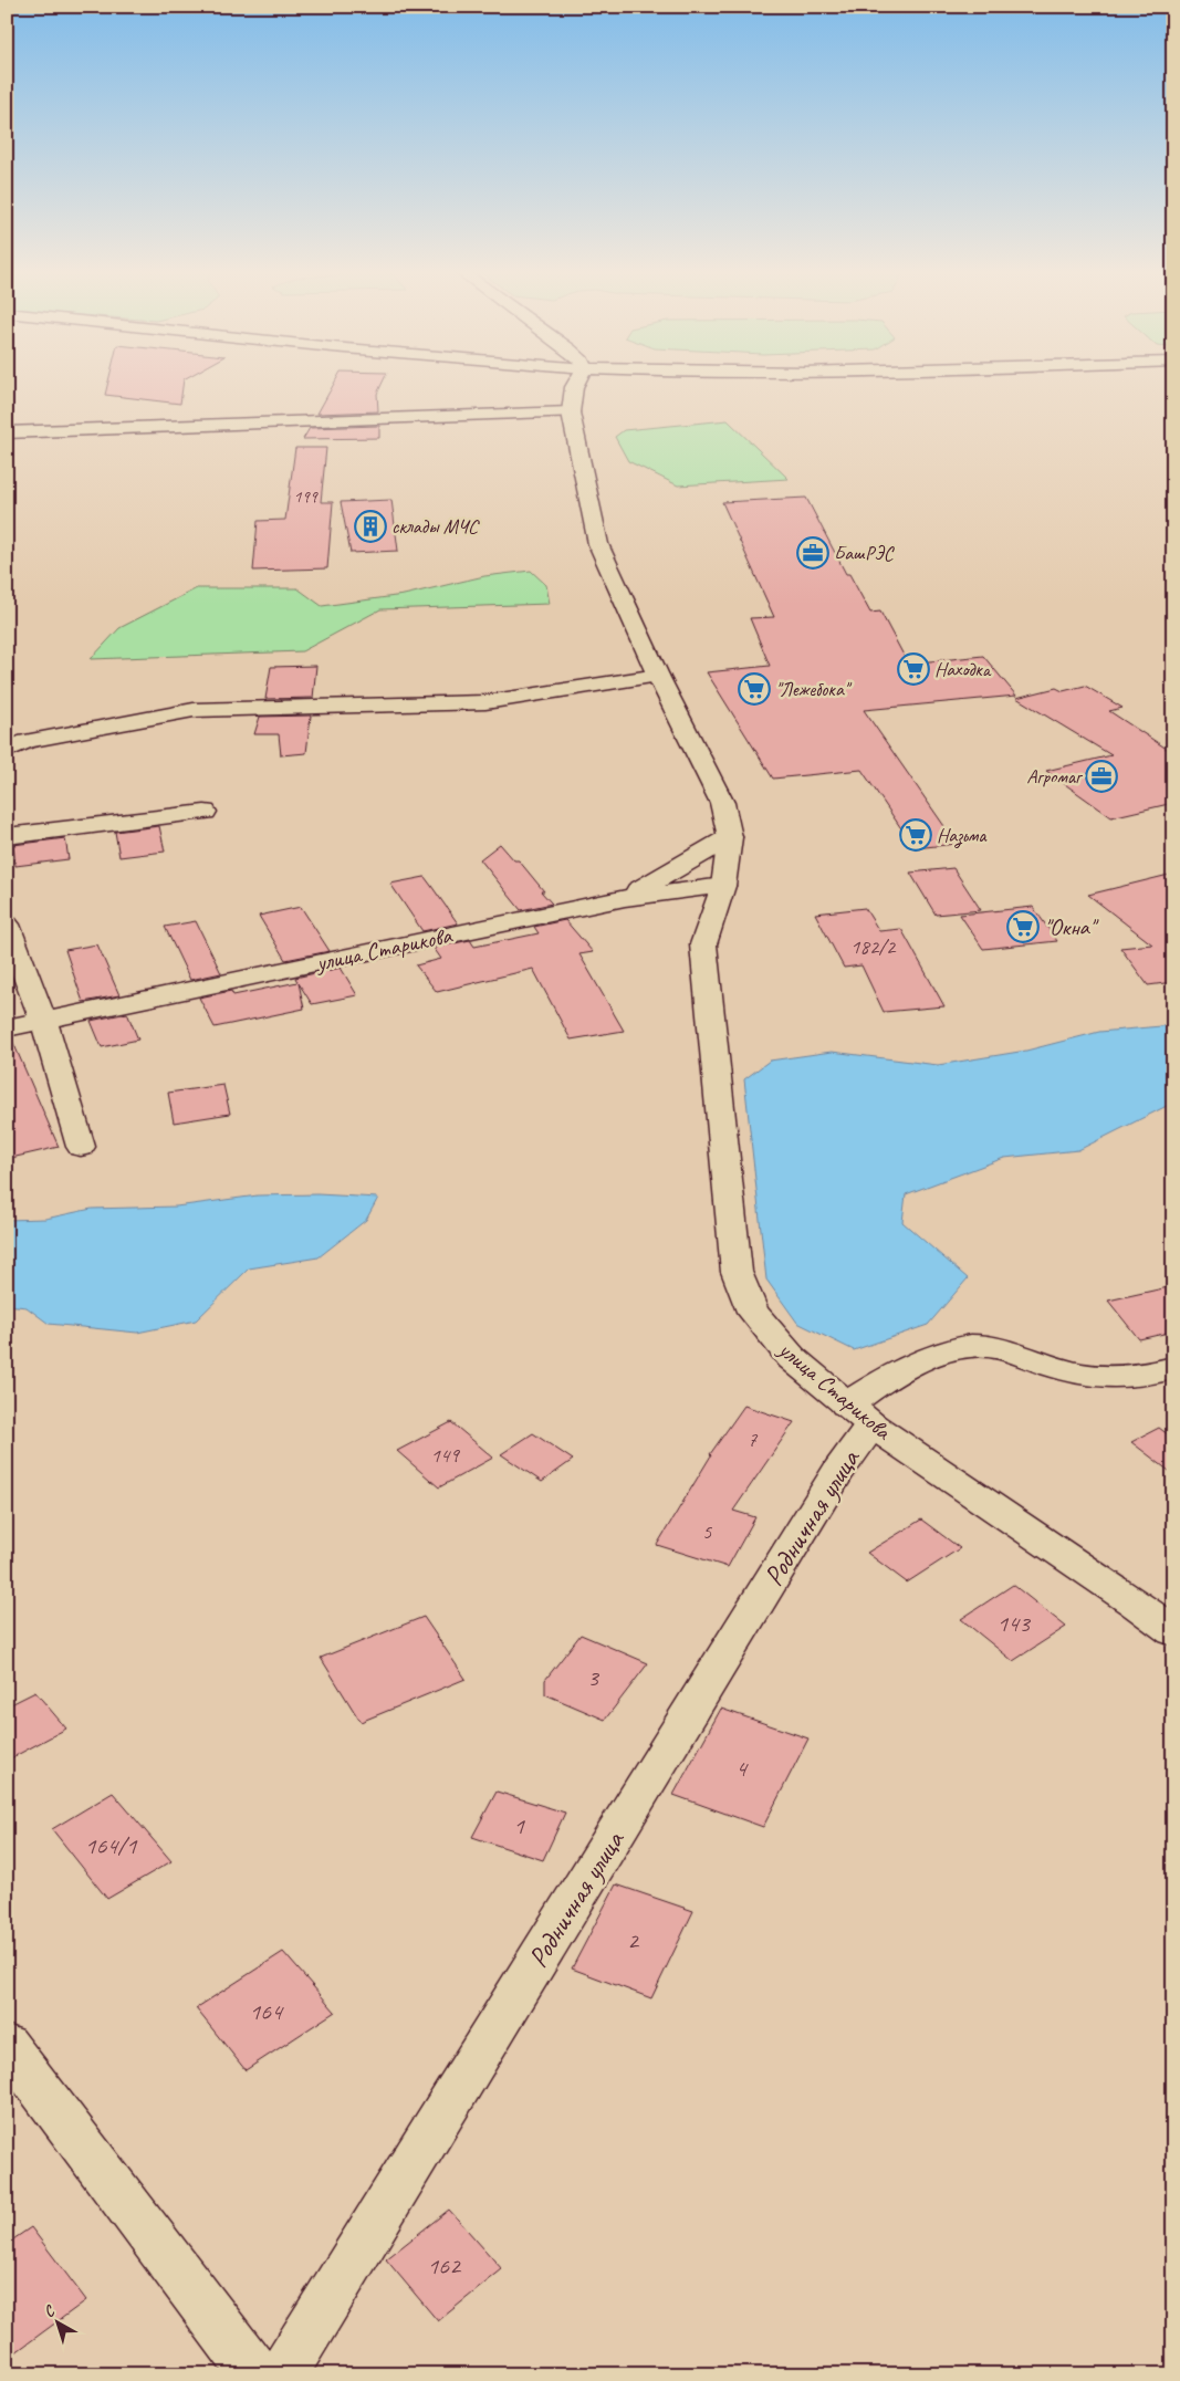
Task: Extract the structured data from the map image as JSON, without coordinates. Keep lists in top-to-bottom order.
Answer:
{
  "streets": {
    "street": ["улица Старикова", "Родничная улица"]
  },
  "crossings": [
    ["улица Старикова", "Родничная улица"]
  ],
  "places": {
    "building": ["склады МЧС"],
    "office": ["БашРЭС", "Агромаг"],
    "supermarket": [
      "Находка",
      "\"Лежебока\"",
      "Назьма",
      "\"Окна\""
    ]
  },
  "house_numbers": [
    "199",
    "182/2",
    "7",
    "149",
    "5",
    "143",
    "3",
    "4",
    "1",
    "164/1",
    "2",
    "164",
    "162"
  ],
  "north": "top left"
}
